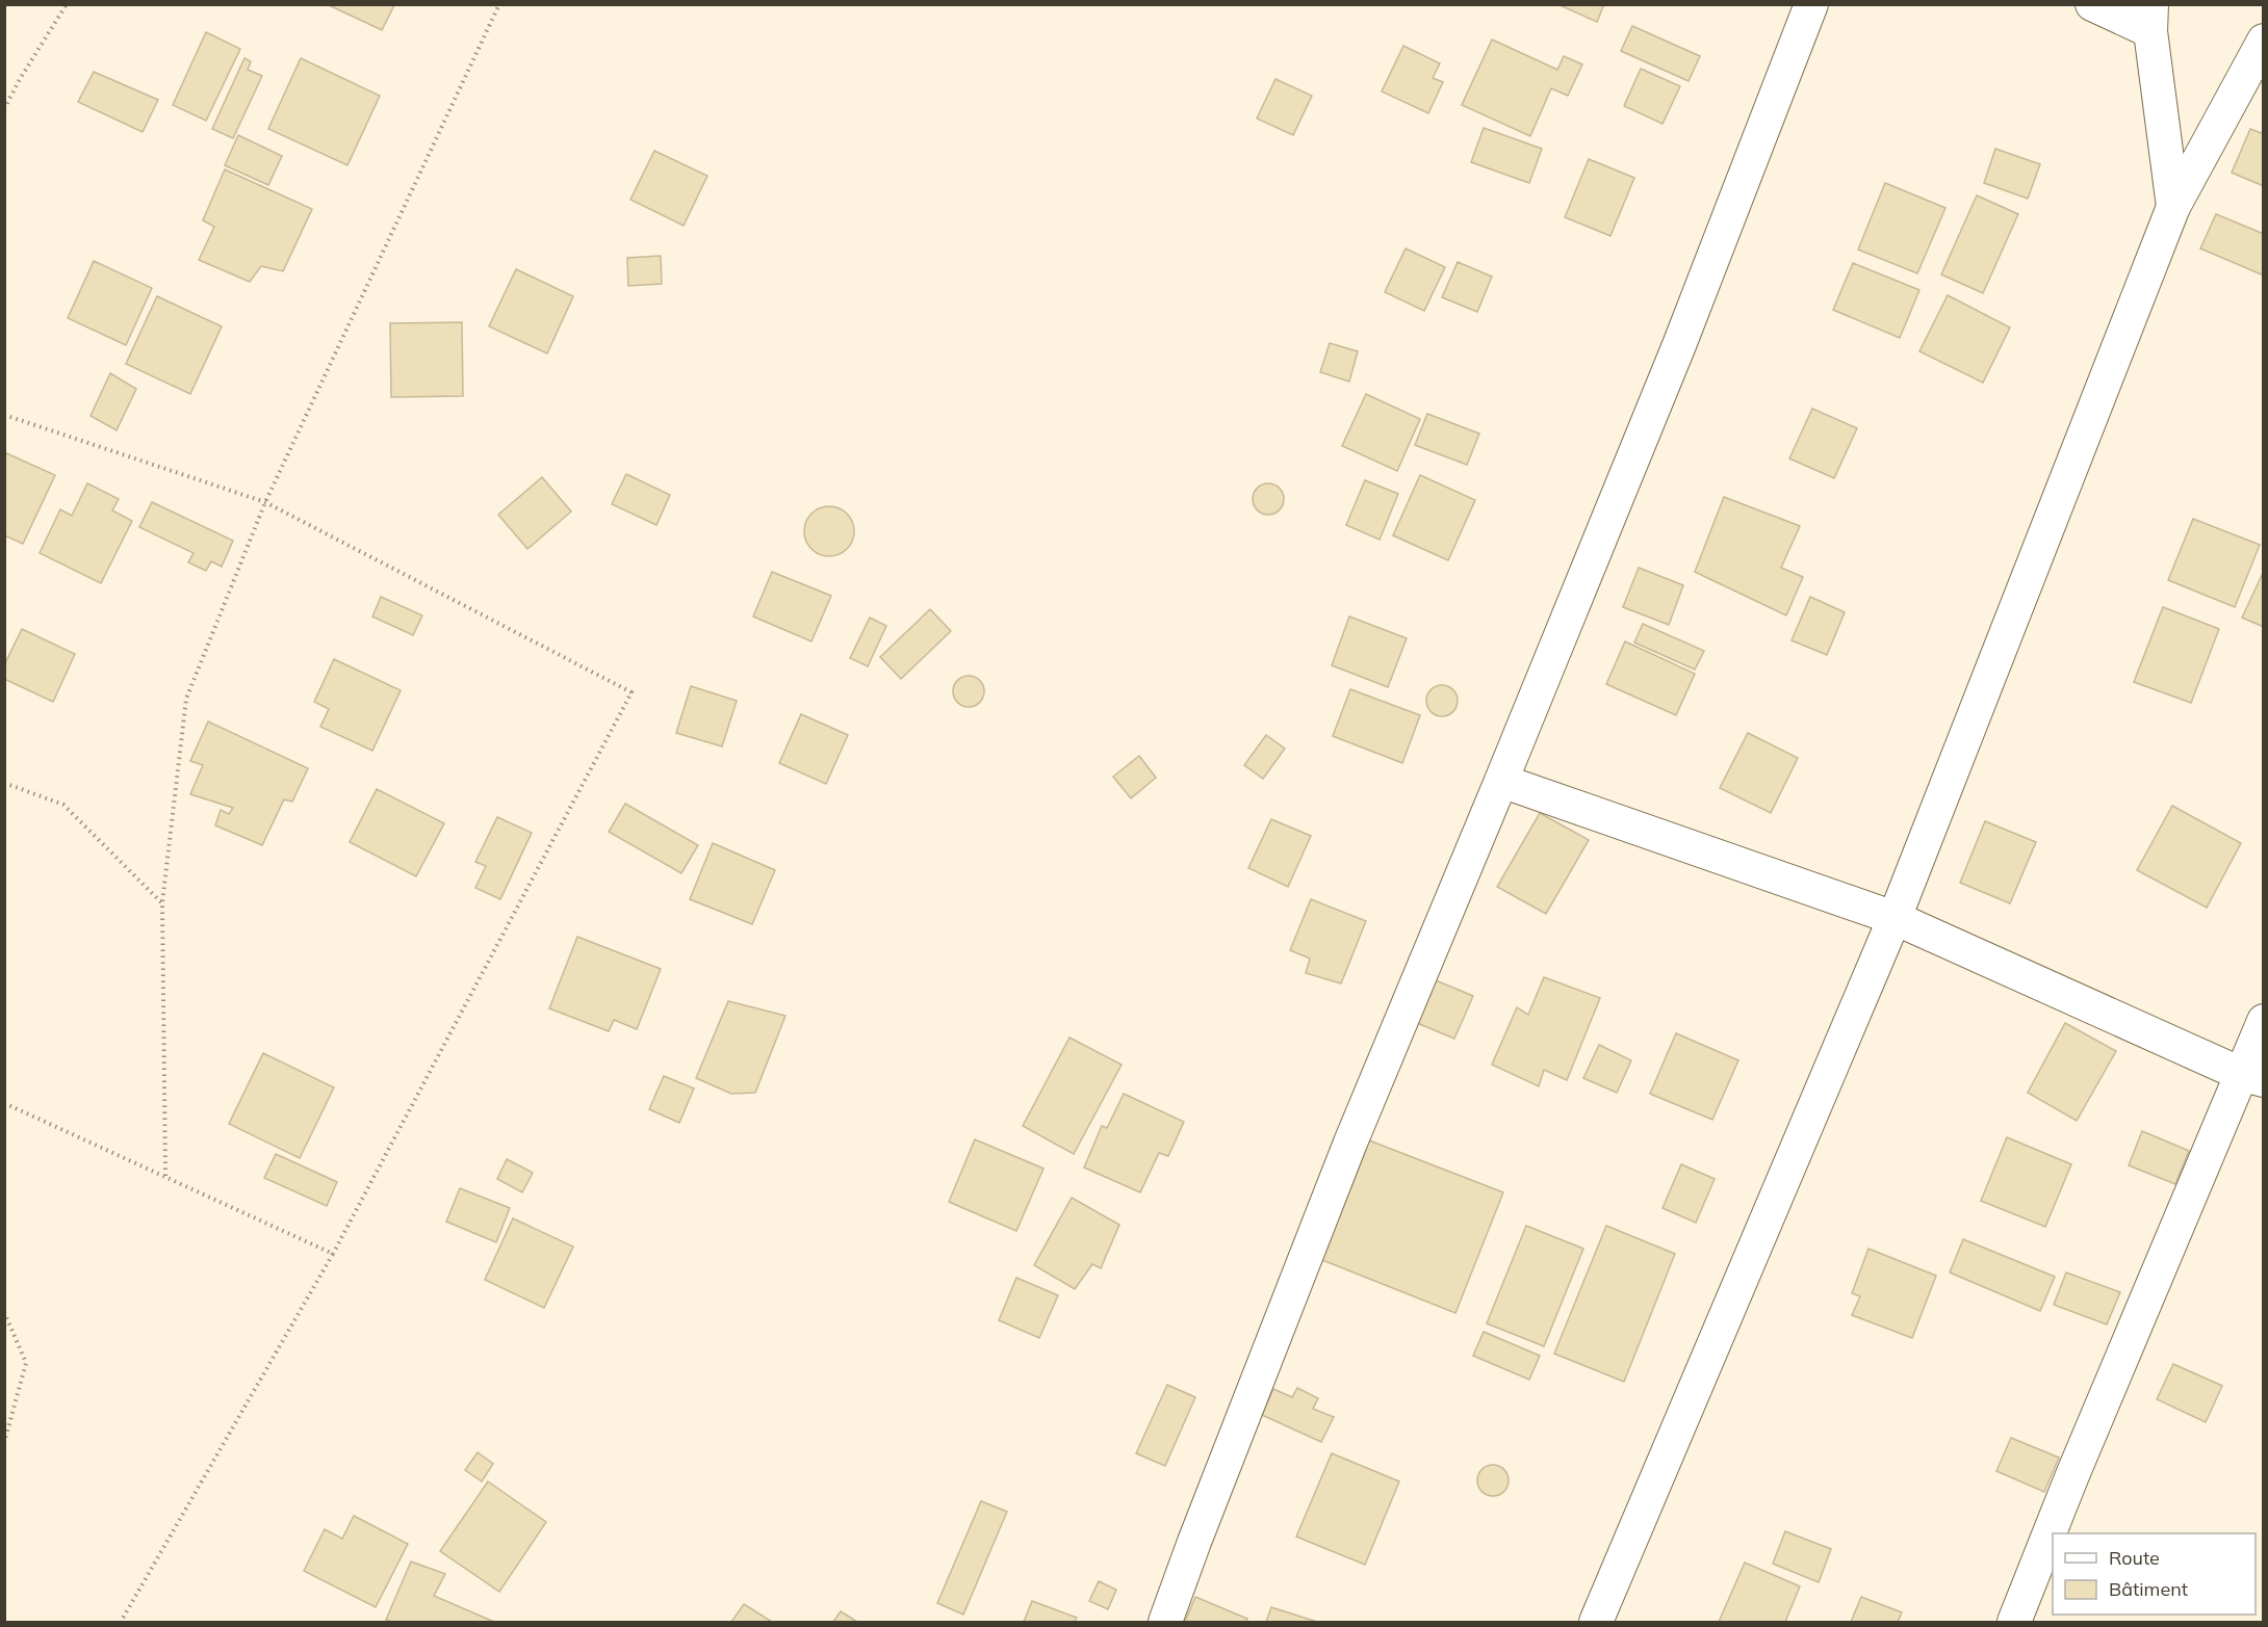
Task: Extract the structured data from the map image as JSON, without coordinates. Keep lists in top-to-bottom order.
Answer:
{
  "legend": ["Route", "Bâtiment"]
}
